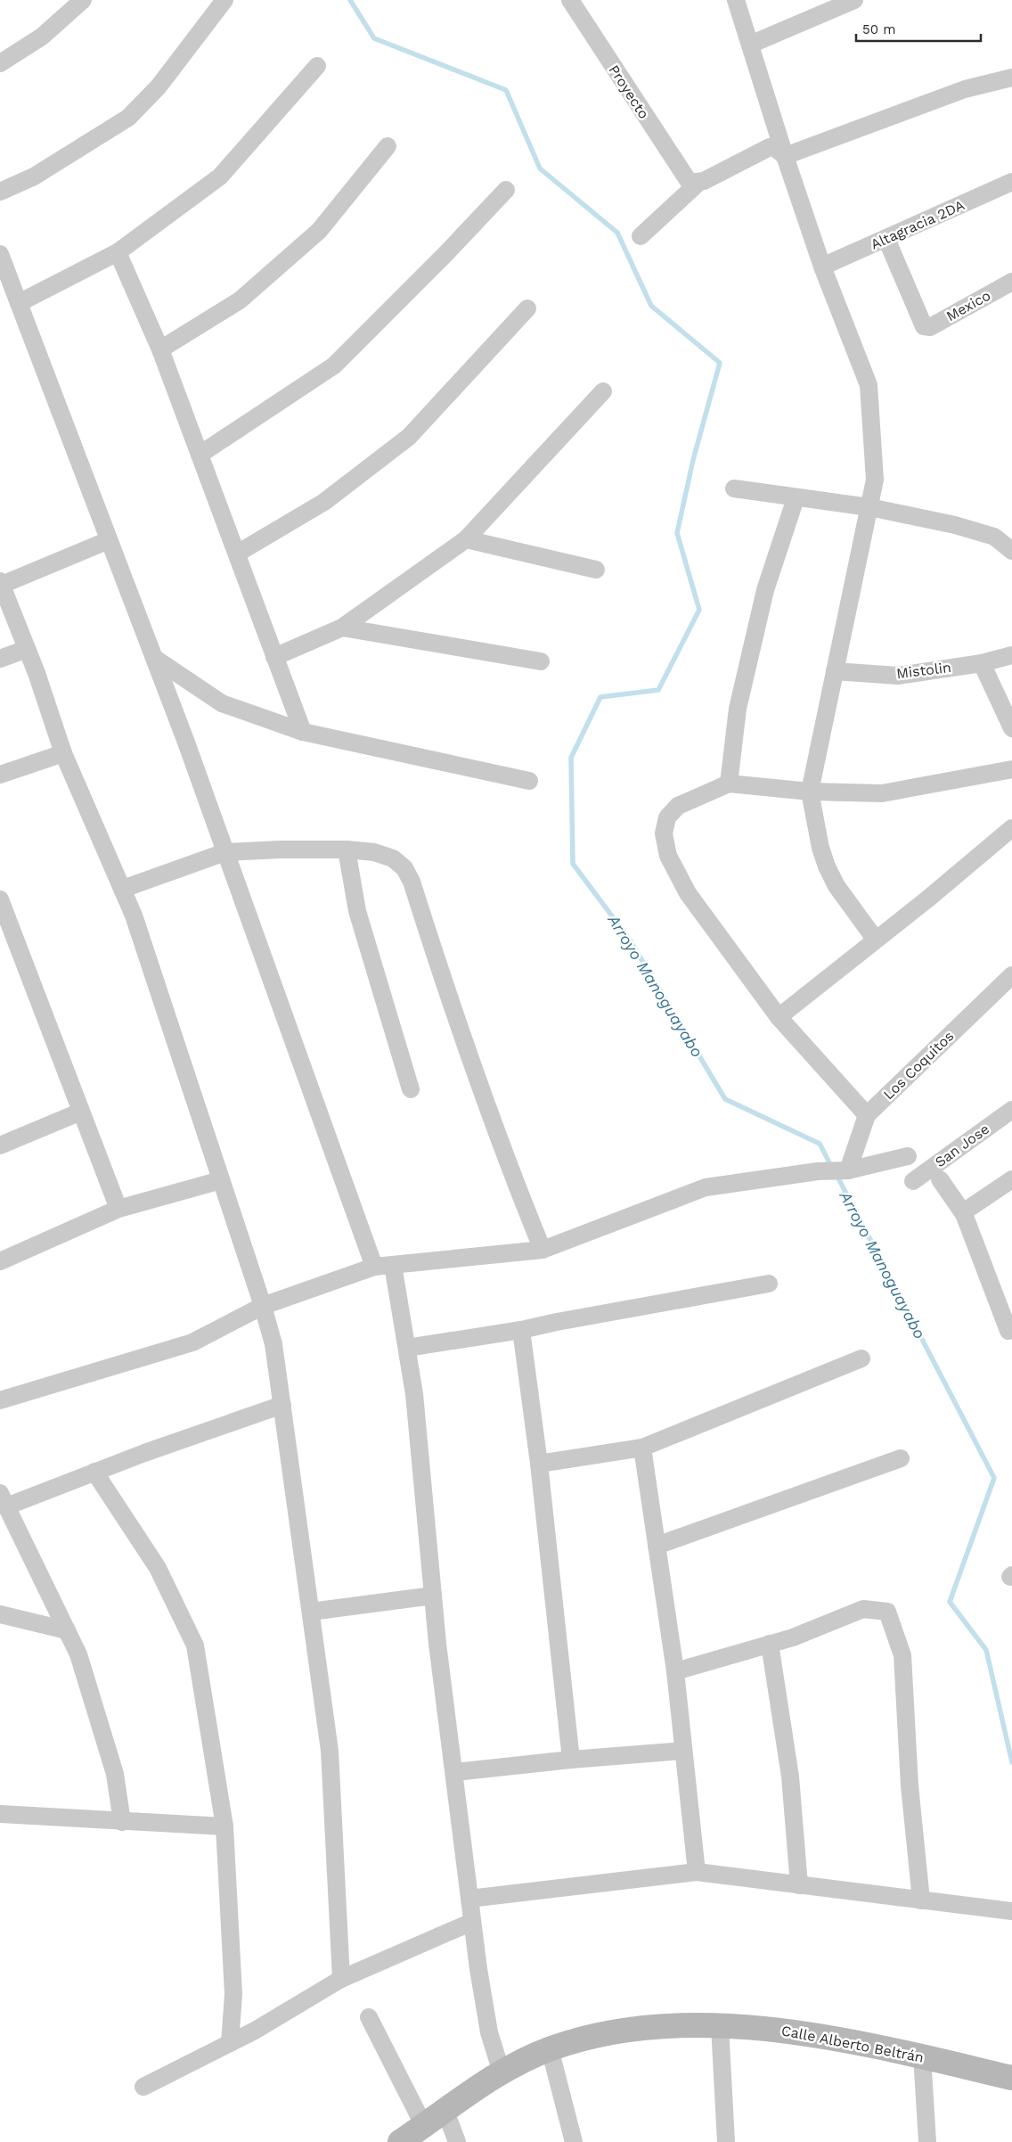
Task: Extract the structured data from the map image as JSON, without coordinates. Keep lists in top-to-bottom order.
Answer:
{
  "streets": {
    "main road": ["Calle Alberto Beltrán"],
    "street": [
      "Proyecto",
      "Altagracia 2DA",
      "Mexico",
      "Mistolin",
      "Los Coquitos",
      "San Jose"
    ]
  },
  "crossings": [
    ["Altagracia 2DA", "Mexico"]
  ],
  "water": ["Arroyo Manoguayabo"],
  "scale_bar": "50 m"
}
